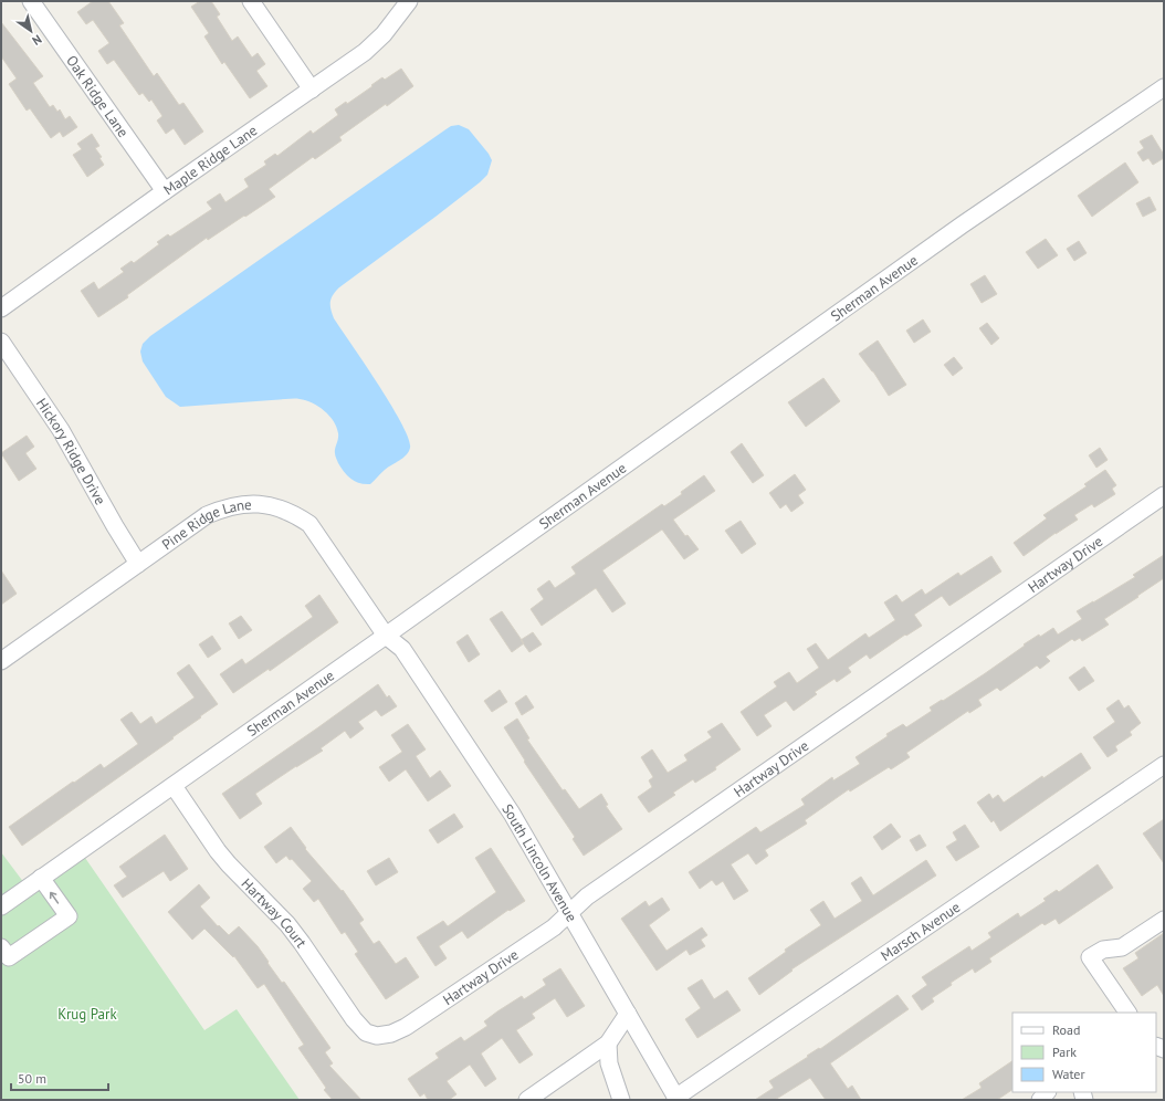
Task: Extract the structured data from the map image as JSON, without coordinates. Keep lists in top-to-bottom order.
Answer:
{
  "streets": {
    "street": [
      "Oak Ridge Lane",
      "Maple Ridge Lane",
      "Sherman Avenue",
      "Hickory Ridge Drive",
      "Pine Ridge Lane",
      "Hartway Drive",
      "South Lincoln Avenue",
      "Hartway Court",
      "Marsch Avenue"
    ]
  },
  "crossings": [
    ["Oak Ridge Lane", "Maple Ridge Lane"],
    ["Sherman Avenue", "Pine Ridge Lane"],
    ["Sherman Avenue", "South Lincoln Avenue"],
    ["Sherman Avenue", "Hartway Court"],
    ["Hickory Ridge Drive", "Pine Ridge Lane"],
    ["Pine Ridge Lane", "South Lincoln Avenue"],
    ["Hartway Drive", "South Lincoln Avenue"],
    ["Hartway Drive", "Hartway Court"],
    ["South Lincoln Avenue", "Marsch Avenue"]
  ],
  "parks": ["Krug Park"],
  "legend": ["Road", "Park", "Water"],
  "scale_bar": "50 m",
  "north": "bottom right"
}
